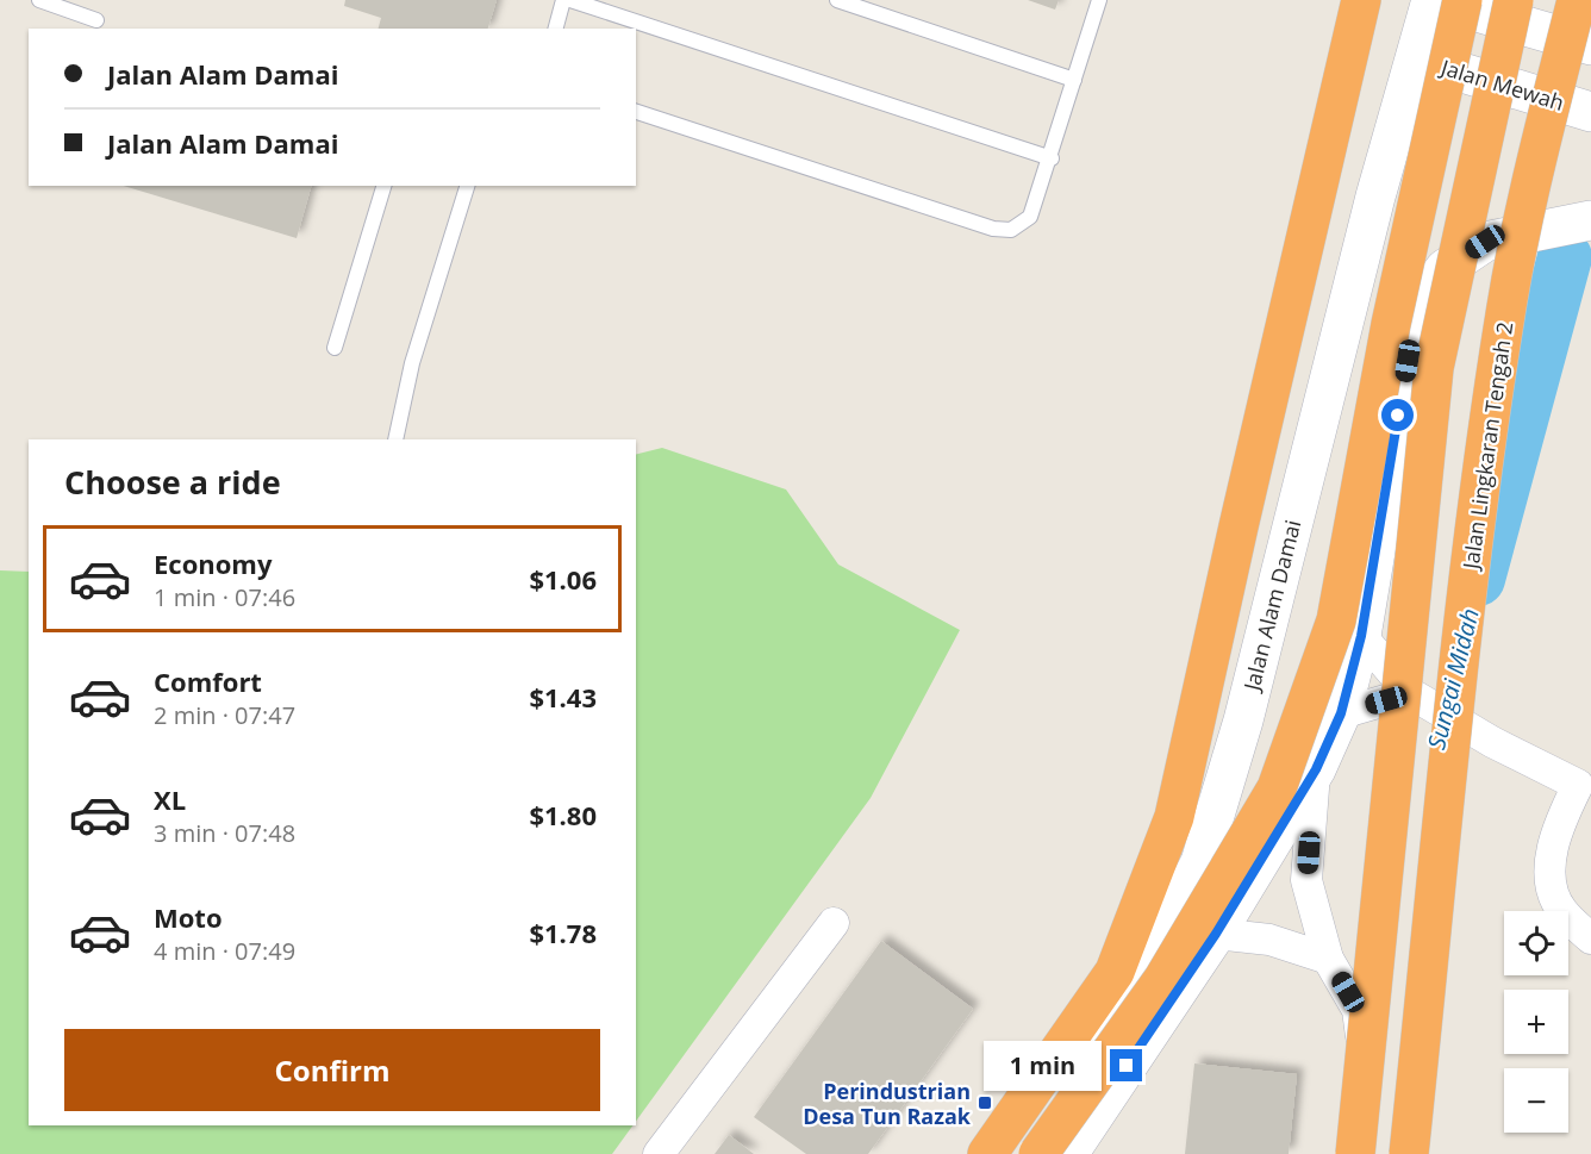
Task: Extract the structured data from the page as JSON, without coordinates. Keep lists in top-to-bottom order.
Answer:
{
  "streets": {
    "highway": ["Jalan Lingkaran Tengah 2"],
    "main road": ["Jalan Mewah", "Jalan Alam Damai"]
  },
  "crossings": [
    ["Jalan Mewah", "Jalan Alam Damai"]
  ],
  "water": ["Sungai Midah"],
  "places": {
    "transit": ["Perindustrian Desa Tun Razak"]
  },
  "page": {
    "banner": ["Jalan Alam Damai", "Jalan Alam Damai"],
    "heading": "Choose a ride",
    "list": [
      {
        "name": "Economy",
        "note": "1 min · 07:46",
        "value": "$1.06"
      },
      {
        "name": "Comfort",
        "note": "2 min · 07:47",
        "value": "$1.43"
      },
      {
        "name": "XL",
        "note": "3 min · 07:48",
        "value": "$1.80"
      },
      {
        "name": "Moto",
        "note": "4 min · 07:49",
        "value": "$1.78"
      }
    ],
    "map_buttons": ["+", "−"],
    "buttons": "Confirm",
    "bubble": "1 min"
  }
}
